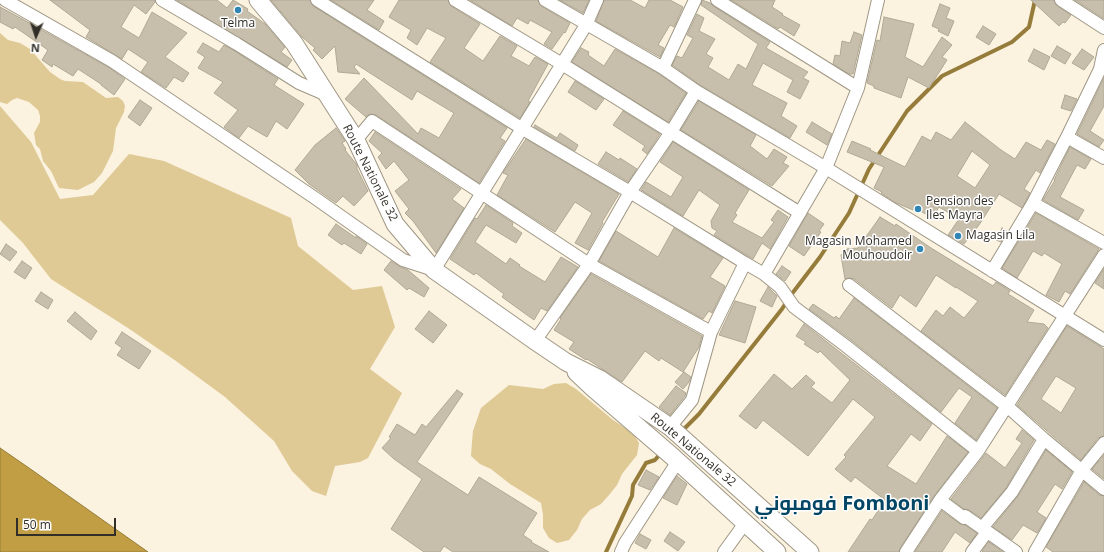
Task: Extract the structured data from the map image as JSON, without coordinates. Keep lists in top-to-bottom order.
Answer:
{
  "streets": {
    "street": ["Route Nationale 32"]
  },
  "districts": ["فومبوني Fomboni"],
  "places": [
    "Telma",
    "Pension des Iles Mayra",
    "Magasin Lila",
    "Magasin Mohamed Mouhoudoir"
  ],
  "scale_bar": "50 m",
  "north": "bottom"
}
